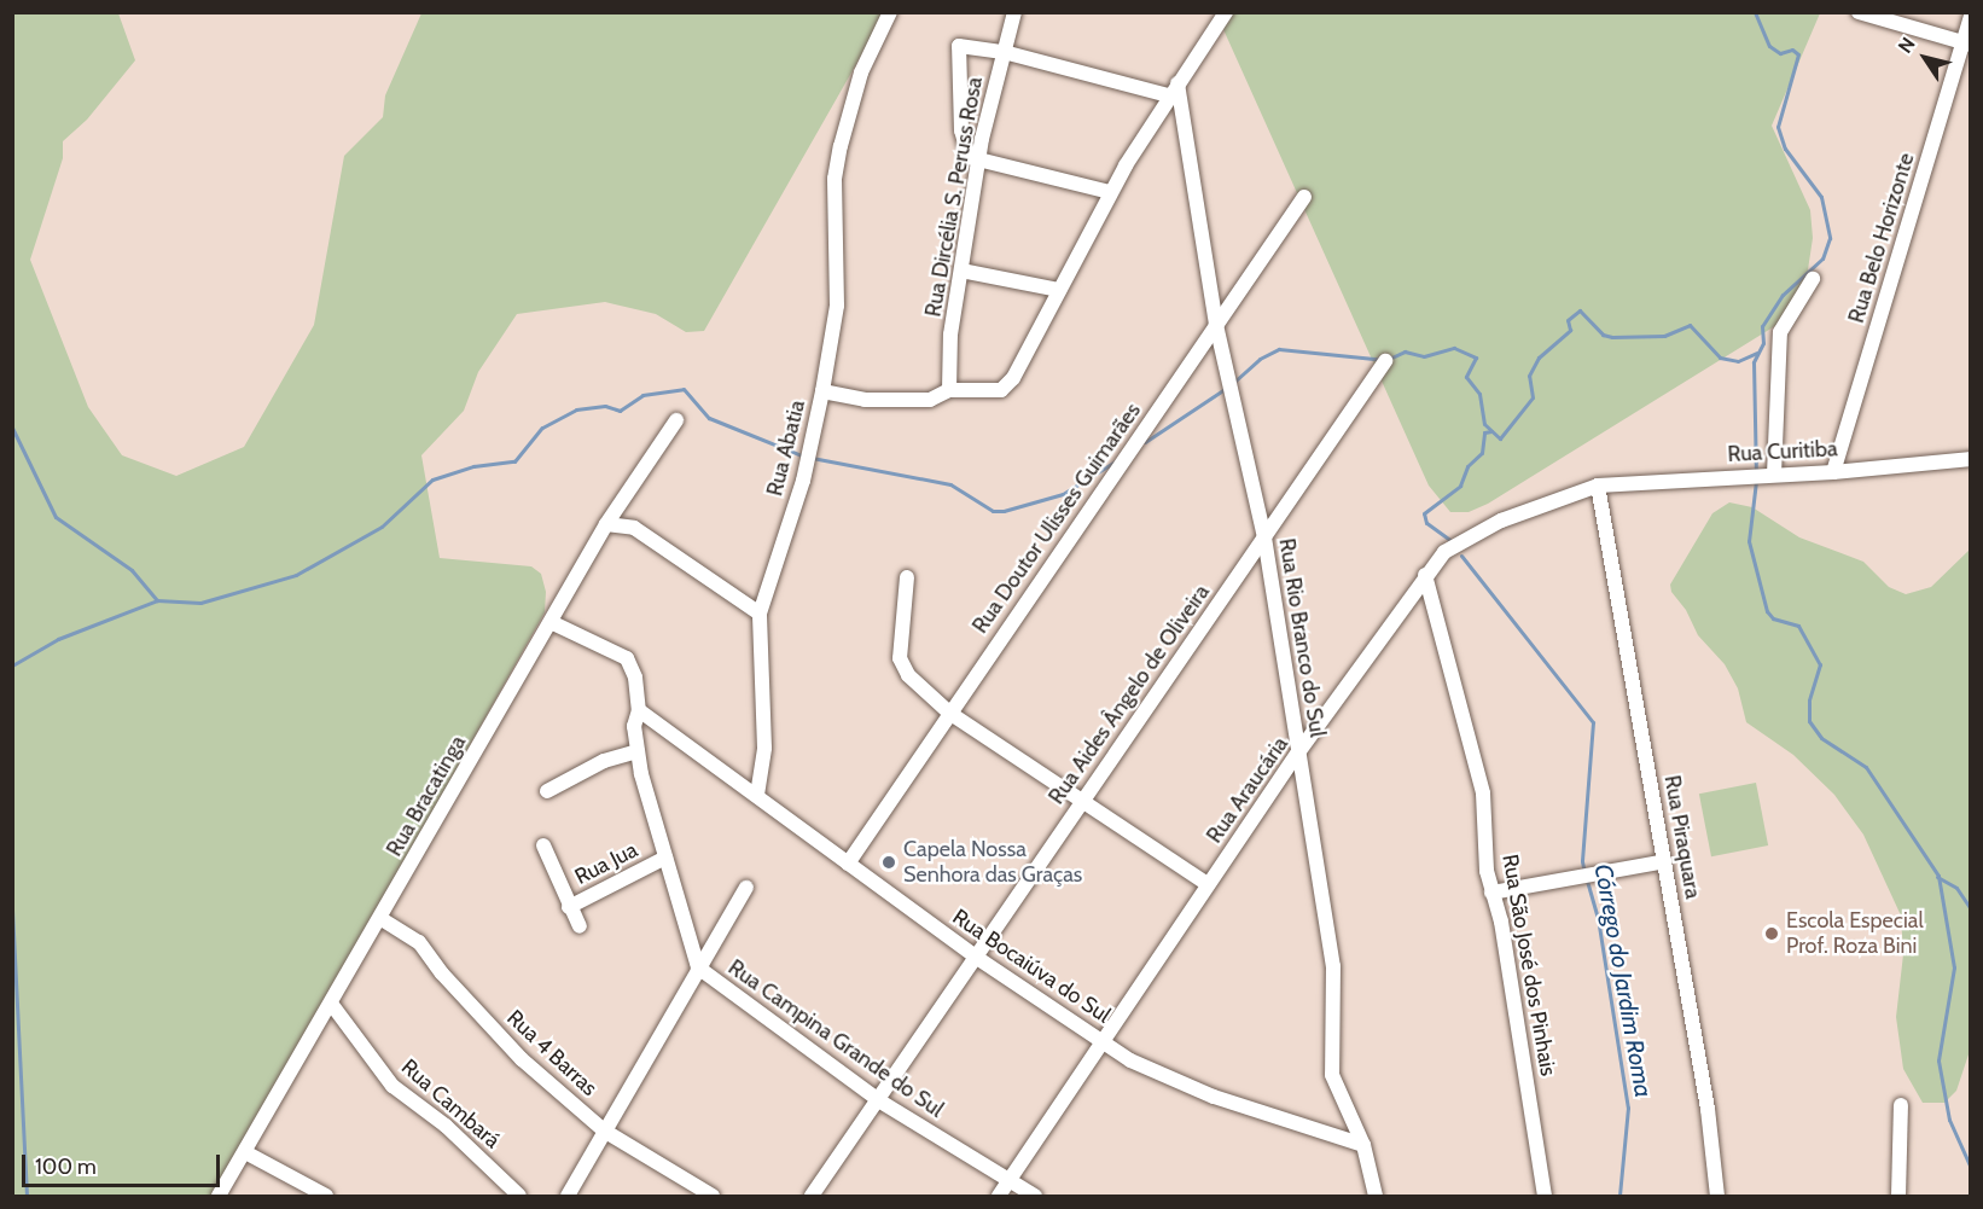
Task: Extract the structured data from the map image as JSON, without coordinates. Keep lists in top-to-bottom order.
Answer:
{
  "streets": {
    "street": [
      "Rua Dircélia S. Peruss Rosa",
      "Rua Belo Horizonte",
      "Rua Abatia",
      "Rua Curitiba",
      "Rua Doutor Ulisses Guimarães",
      "Rua Rio Branco do Sul",
      "Rua Aides Ângelo de Oliveira",
      "Rua Araucária",
      "Rua Bracatinga",
      "Rua Piraquara",
      "Rua Jua",
      "Rua São José dos Pinhais",
      "Rua Bocaiúva do Sul",
      "Rua Campina Grande do Sul",
      "Rua 4 Barras",
      "Rua Cambará"
    ]
  },
  "crossings": [
    ["Rua Belo Horizonte", "Rua Curitiba"],
    ["Rua Abatia", "Rua Bocaiúva do Sul"],
    ["Rua Curitiba", "Rua Araucária"],
    ["Rua Curitiba", "Rua Piraquara"],
    ["Rua Doutor Ulisses Guimarães", "Rua Rio Branco do Sul"],
    ["Rua Doutor Ulisses Guimarães", "Rua Bocaiúva do Sul"],
    ["Rua Rio Branco do Sul", "Rua Aides Ângelo de Oliveira"],
    ["Rua Rio Branco do Sul", "Rua Araucária"],
    ["Rua Rio Branco do Sul", "Rua Bocaiúva do Sul"],
    ["Rua Aides Ângelo de Oliveira", "Rua Bocaiúva do Sul"],
    ["Rua Aides Ângelo de Oliveira", "Rua Campina Grande do Sul"],
    ["Rua Araucária", "Rua Piraquara"],
    ["Rua Araucária", "Rua São José dos Pinhais"],
    ["Rua Araucária", "Rua Bocaiúva do Sul"],
    ["Rua Araucária", "Rua Campina Grande do Sul"],
    ["Rua Bracatinga", "Rua Campina Grande do Sul"],
    ["Rua Bracatinga", "Rua 4 Barras"],
    ["Rua Bracatinga", "Rua Cambará"],
    ["Rua Jua", "Rua Campina Grande do Sul"],
    ["Rua Bocaiúva do Sul", "Rua Campina Grande do Sul"]
  ],
  "water": ["Córrego do Jardim Roma"],
  "places": ["Capela Nossa Senhora das Graças", "Escola Especial Prof. Roza Bini"],
  "scale_bar": "100 m",
  "north": "top left"
}
